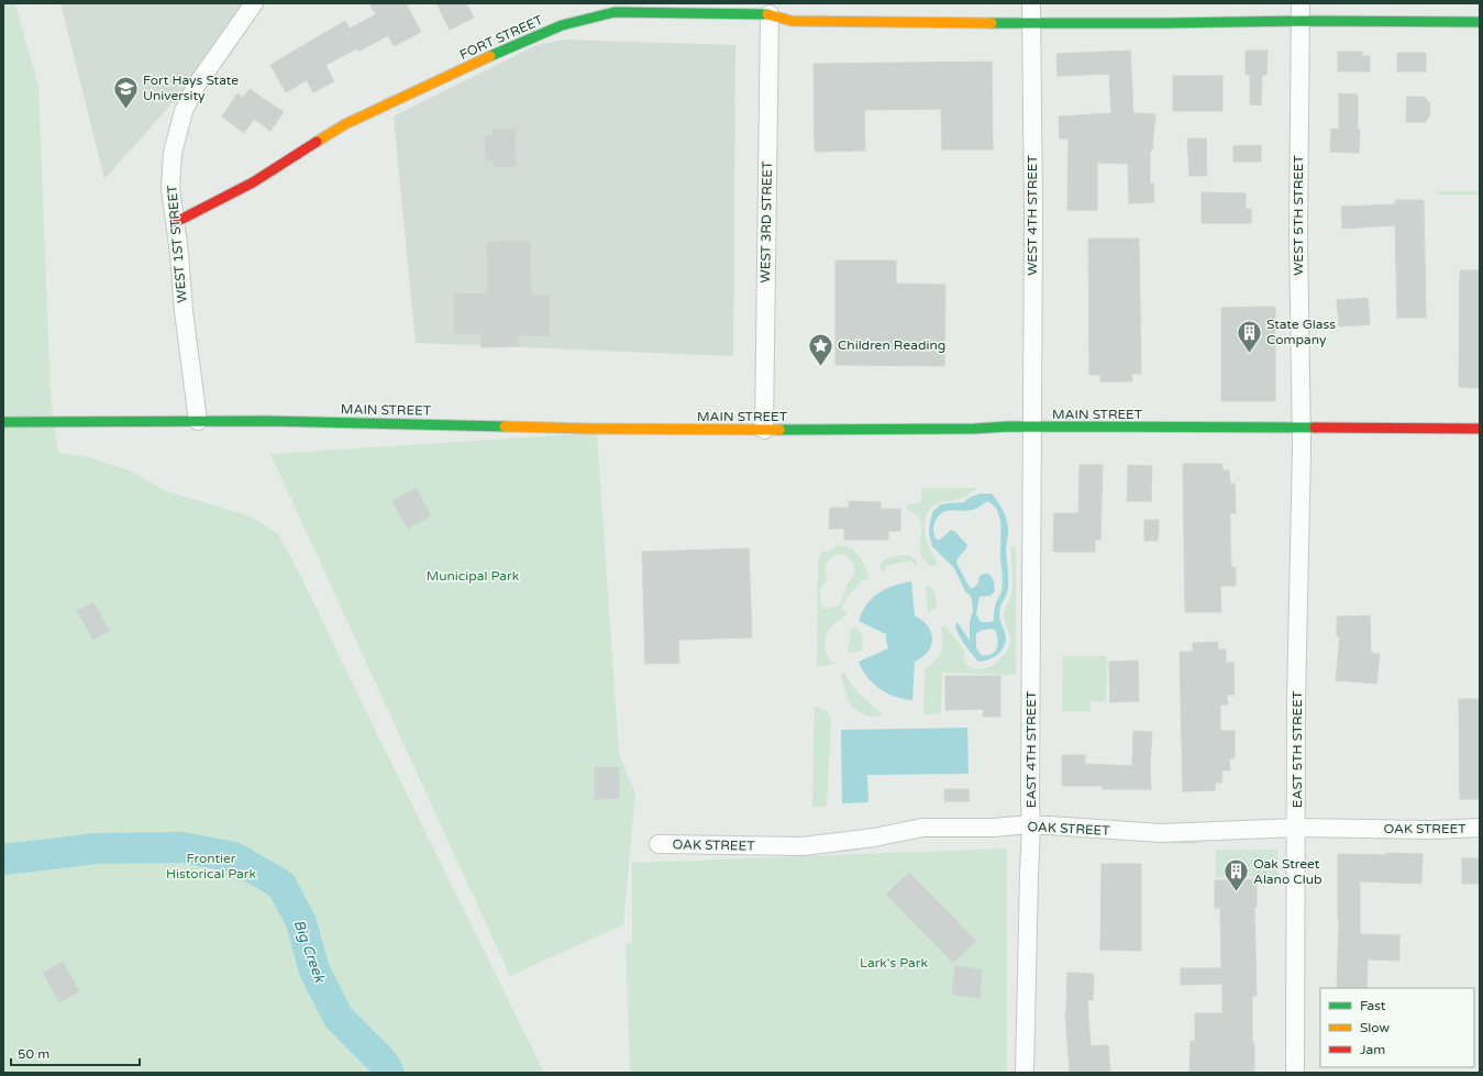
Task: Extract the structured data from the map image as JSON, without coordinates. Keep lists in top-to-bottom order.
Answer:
{
  "streets": {
    "street": [
      "FORT STREET",
      "WEST 4TH STREET",
      "WEST 5TH STREET",
      "WEST 3RD STREET",
      "WEST 1ST STREET",
      "MAIN STREET",
      "EAST 4TH STREET",
      "EAST 5TH STREET",
      "OAK STREET"
    ]
  },
  "crossings": [
    ["FORT STREET", "WEST 4TH STREET"],
    ["FORT STREET", "WEST 5TH STREET"],
    ["FORT STREET", "WEST 3RD STREET"],
    ["FORT STREET", "WEST 1ST STREET"],
    ["WEST 4TH STREET", "MAIN STREET"],
    ["WEST 4TH STREET", "EAST 4TH STREET"],
    ["WEST 5TH STREET", "MAIN STREET"],
    ["WEST 5TH STREET", "EAST 5TH STREET"],
    ["WEST 3RD STREET", "MAIN STREET"],
    ["WEST 1ST STREET", "MAIN STREET"],
    ["MAIN STREET", "EAST 4TH STREET"],
    ["MAIN STREET", "EAST 5TH STREET"],
    ["EAST 4TH STREET", "OAK STREET"],
    ["EAST 5TH STREET", "OAK STREET"]
  ],
  "water": ["Big Creek"],
  "parks": ["Municipal Park", "Frontier Historical Park", "Lark's Park"],
  "places": {
    "school or university": ["Fort Hays State University"],
    "building": ["State Glass Company", "Oak Street Alano Club"],
    "place": ["Children Reading"]
  },
  "legend": ["Fast", "Slow", "Jam"],
  "scale_bar": "50 m"
}
